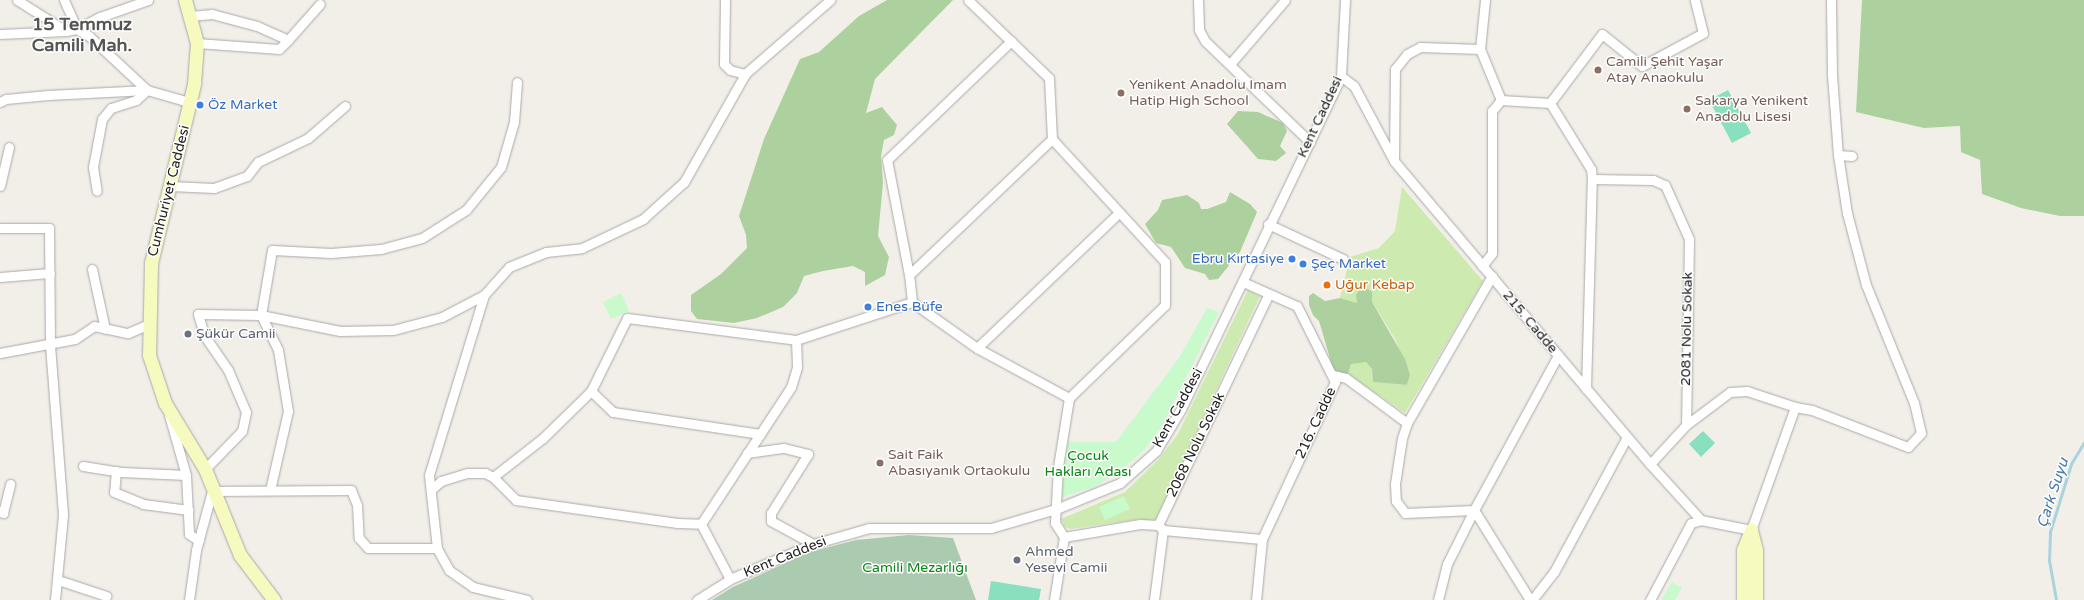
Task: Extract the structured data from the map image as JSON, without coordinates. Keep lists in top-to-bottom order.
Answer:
{
  "streets": {
    "street": [
      "Kent Caddesi",
      "Cumhuriyet Caddesi",
      "215. Cadde",
      "2081 Nolu Sokak",
      "216. Cadde",
      "2068 Nolu Sokak"
    ]
  },
  "crossings": [
    ["Kent Caddesi", "215. Cadde"],
    ["Kent Caddesi", "216. Cadde"],
    ["216. Cadde", "2068 Nolu Sokak"]
  ],
  "districts": ["15 Temmuz Camili Mah."],
  "water": ["Çark Suyu"],
  "parks": ["Çocuk Hakları Adası", "Camili Mezarlığı"],
  "places": [
    "Camili Şehit Yaşar Atay Anaokulu",
    "Yenikent Anadolu Imam Hatip High School",
    "Öz Market",
    "Sakarya Yenikent Anadolu Lisesi",
    "Ebru Kırtasiye",
    "Şeç Market",
    "Uğur Kebap",
    "Enes Büfe",
    "Şükür Camii",
    "Sait Faik Abasıyanık Ortaokulu",
    "Ahmed Yesevi Camii"
  ]
}
